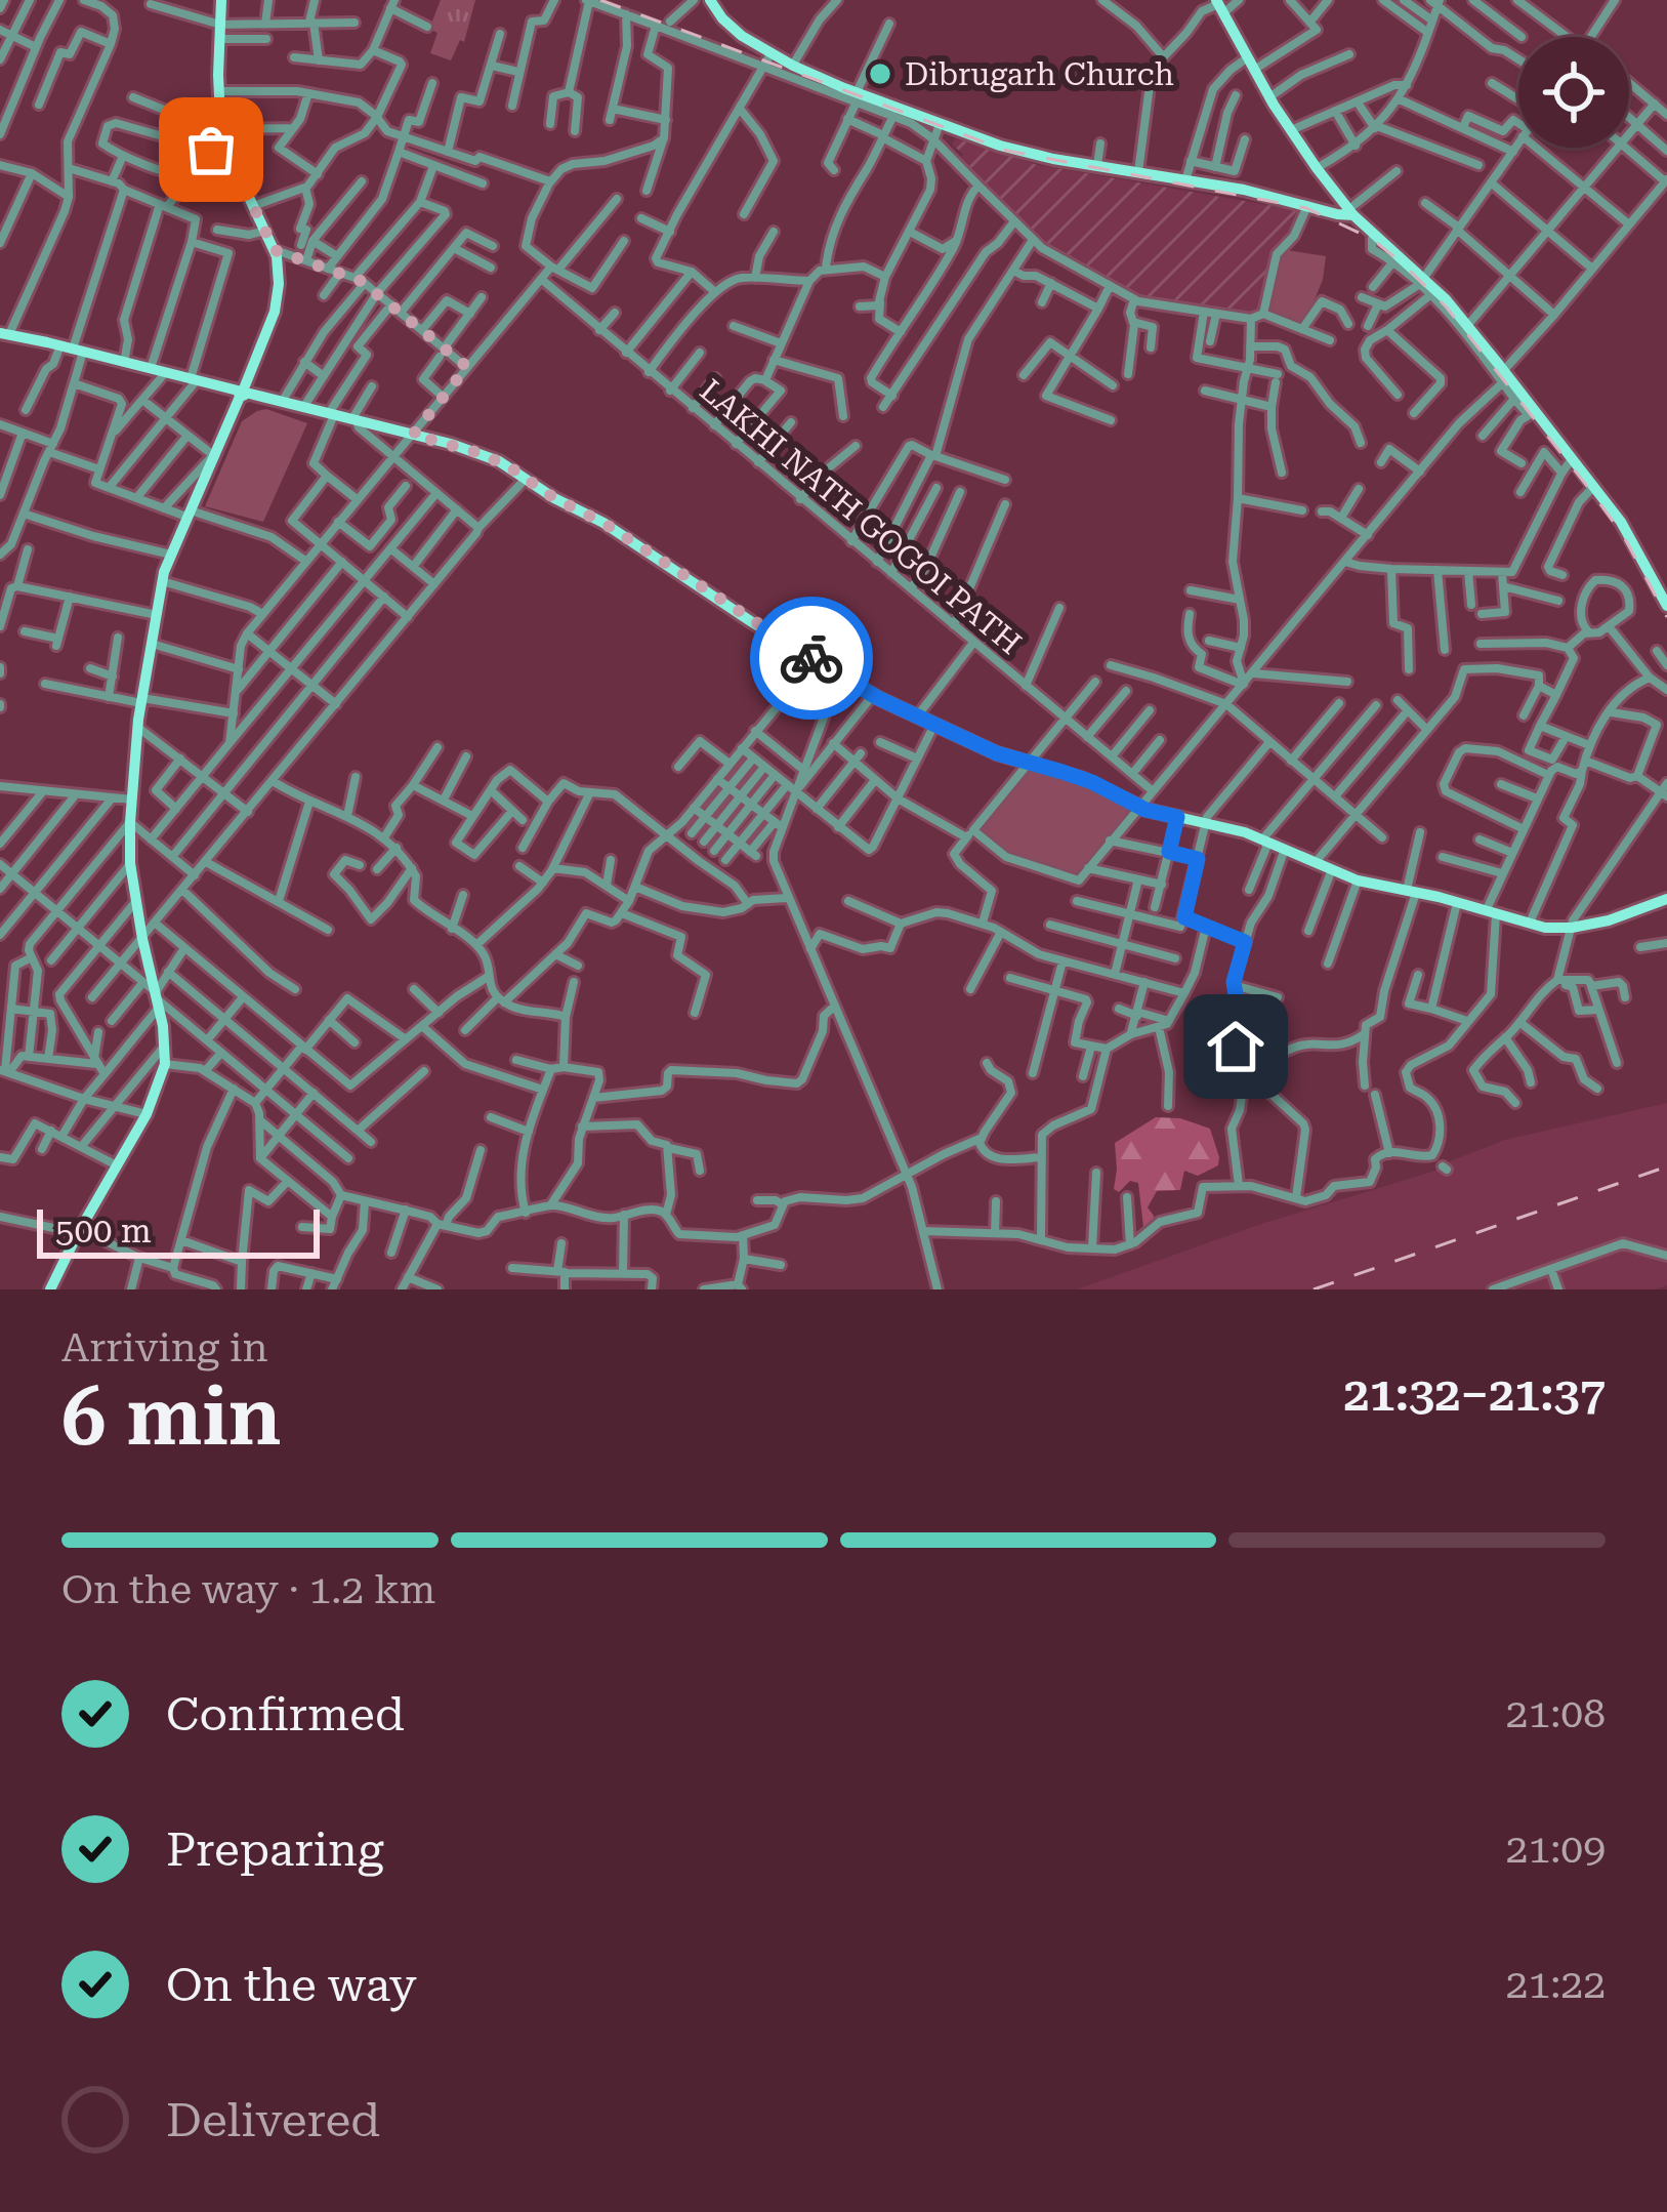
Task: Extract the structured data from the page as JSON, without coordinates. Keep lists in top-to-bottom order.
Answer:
{
  "streets": {
    "street": ["LAKHI NATH GOGOI PATH"]
  },
  "places": ["Dibrugarh Church"],
  "scale_bar": "500 m",
  "page": {
    "scale": "500 m",
    "heading": ["6 min", "Arriving in", "21:32–21:37"],
    "bar": "On the way · 1.2 km",
    "list": [
      ["Confirmed", "21:08"],
      ["Preparing", "21:09"],
      ["On the way", "21:22"],
      "Delivered"
    ]
  }
}
